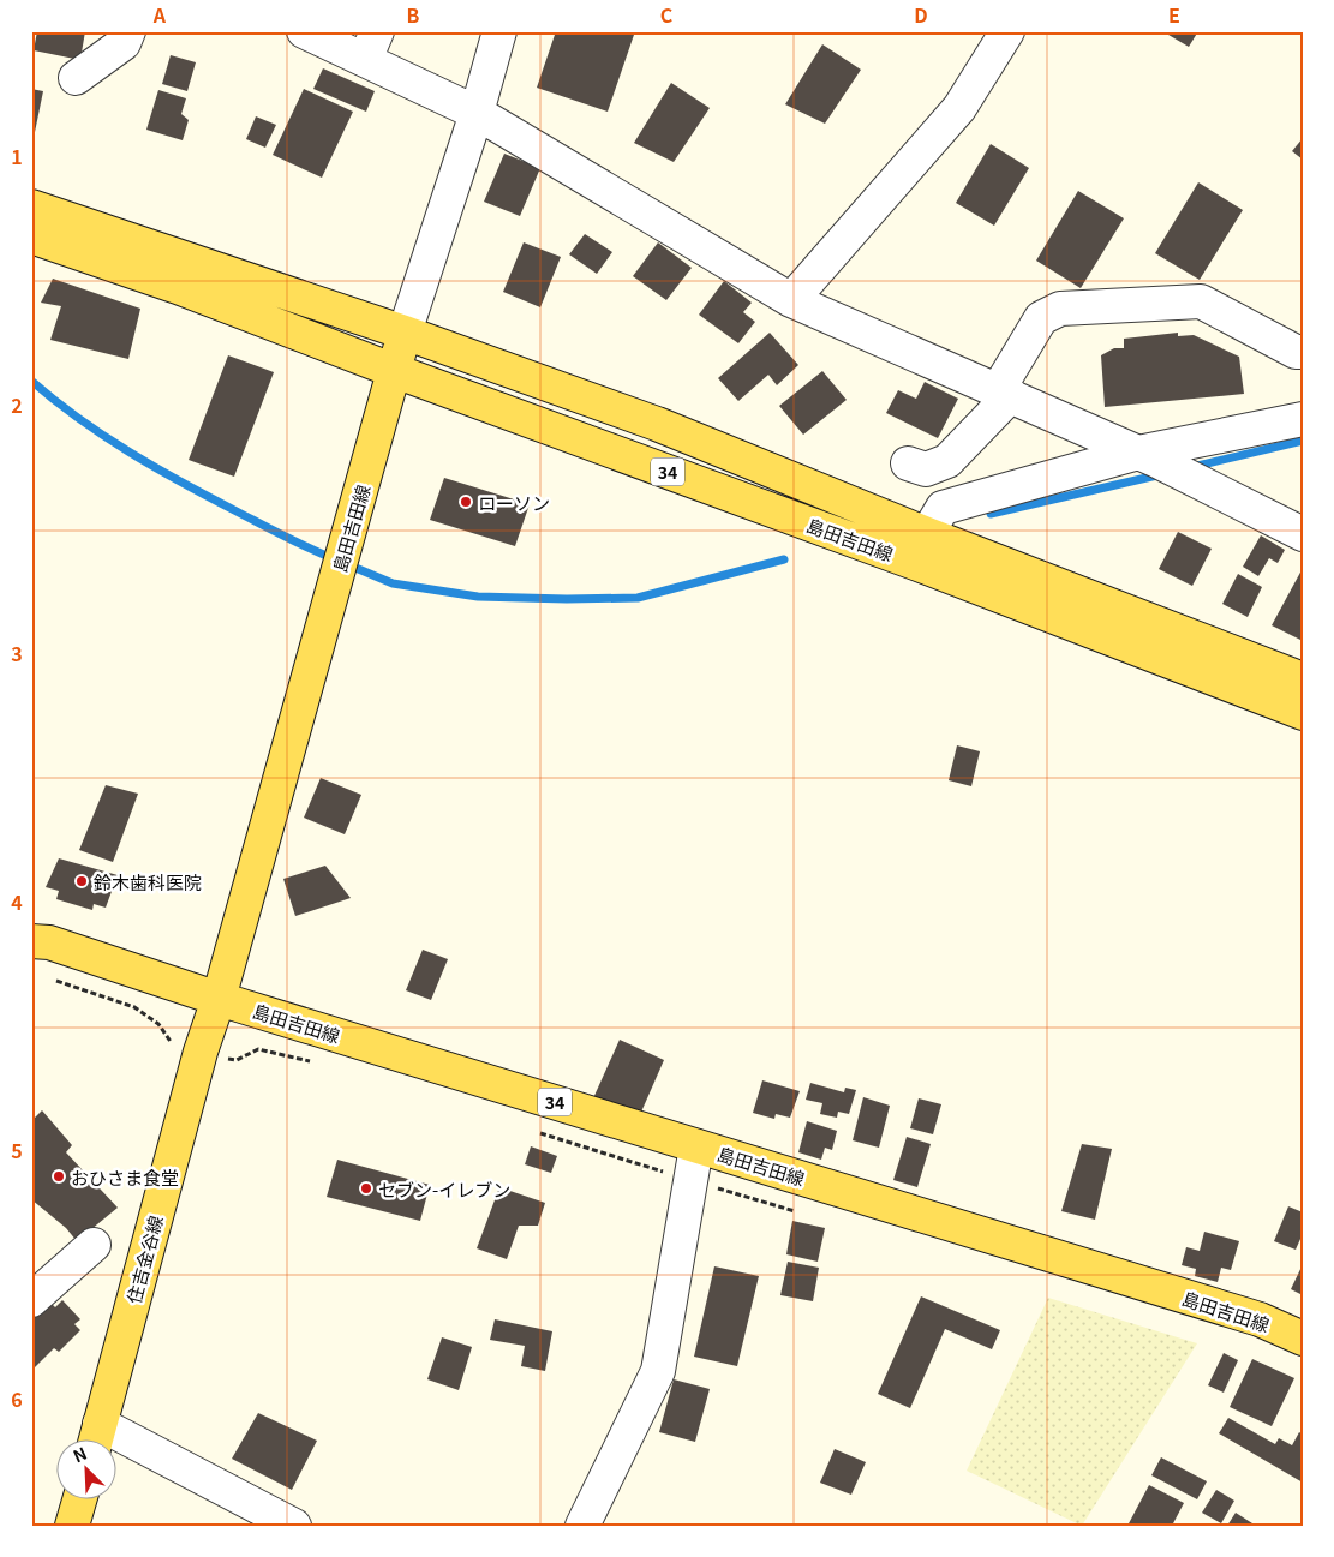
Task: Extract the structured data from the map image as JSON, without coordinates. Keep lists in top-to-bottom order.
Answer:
{
  "streets": {
    "main road": ["34", "島田吉田線", "住吉金谷線"]
  },
  "crossings": [
    ["島田吉田線", "住吉金谷線"]
  ],
  "places": [
    "ローソン",
    "鈴木歯科医院",
    "おひさま食堂",
    "セブン-イレブン"
  ],
  "north": "top left",
  "grid": {
    "columns": [
      "A",
      "B",
      "C",
      "D",
      "E"
    ],
    "rows": [
      "1",
      "2",
      "3",
      "4",
      "5",
      "6"
    ]
  }
}
